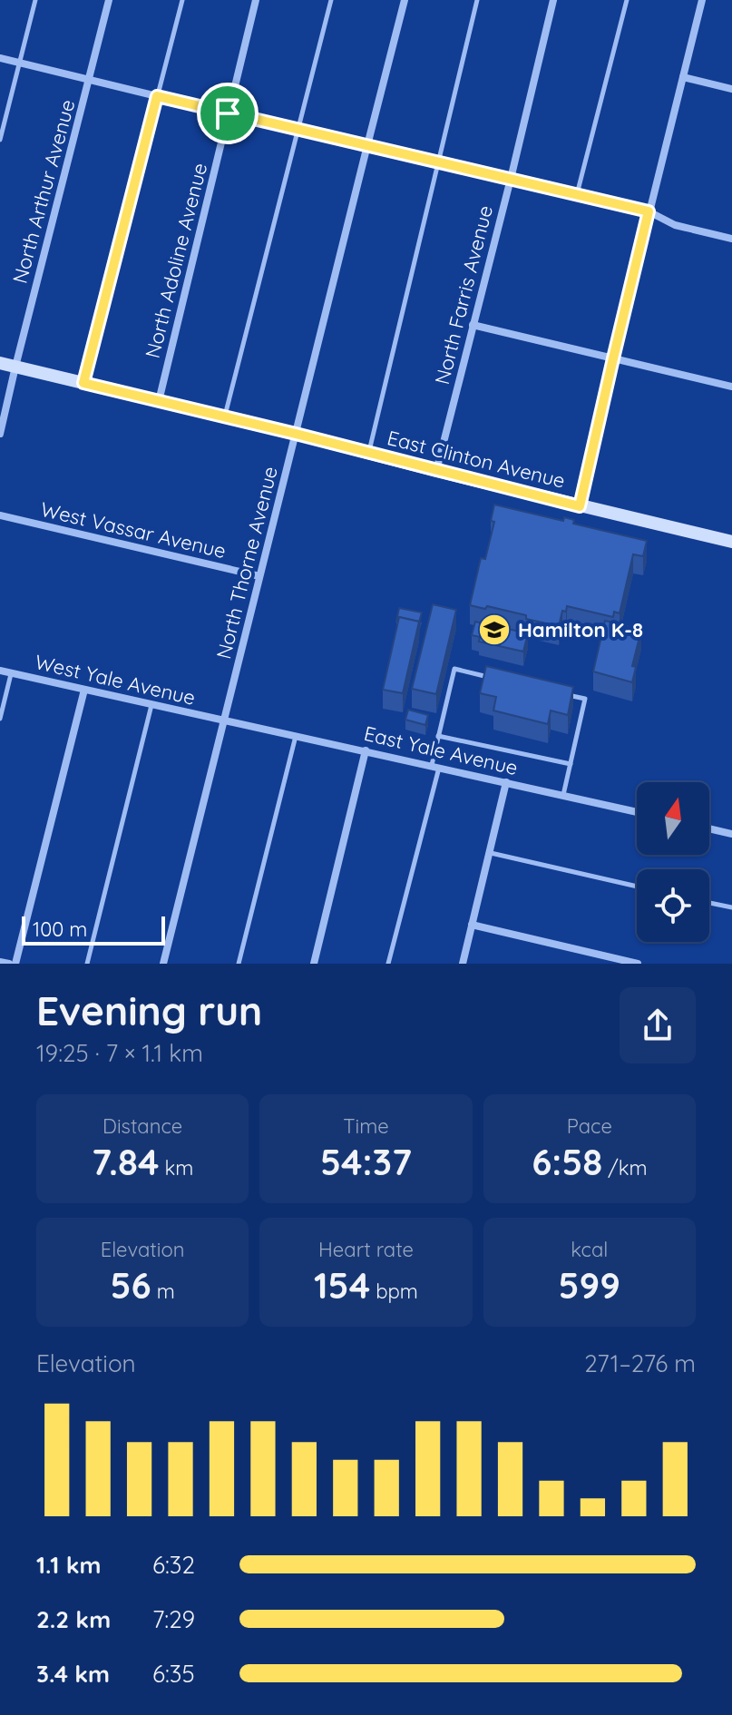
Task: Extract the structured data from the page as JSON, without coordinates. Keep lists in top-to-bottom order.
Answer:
{
  "streets": {
    "main road": ["East Clinton Avenue"],
    "street": [
      "North Arthur Avenue",
      "North Adoline Avenue",
      "North Farris Avenue",
      "West Vassar Avenue",
      "North Thorne Avenue",
      "West Yale Avenue",
      "East Yale Avenue"
    ]
  },
  "crossings": [
    ["North Arthur Avenue", "East Clinton Avenue"],
    ["North Adoline Avenue", "East Clinton Avenue"],
    ["North Farris Avenue", "East Clinton Avenue"],
    ["East Clinton Avenue", "North Thorne Avenue"],
    ["West Vassar Avenue", "North Thorne Avenue"],
    ["North Thorne Avenue", "West Yale Avenue"],
    ["North Thorne Avenue", "East Yale Avenue"],
    ["West Yale Avenue", "East Yale Avenue"]
  ],
  "places": {
    "school or university": ["Hamilton K-8"]
  },
  "scale_bar": "100 m",
  "north": "top",
  "page": {
    "scale": "100 m",
    "heading": ["Evening run", "19:25 · 7 × 1.1 km"],
    "stats": [
      ["Distance", "7.84 km"],
      ["Time", "54:37"],
      ["Pace", "6:58 /km"],
      ["Elevation", "56 m"],
      ["Heart rate", "154 bpm"],
      ["kcal", "599"]
    ],
    "chart": ["Elevation", "271–276 m"],
    "list": [
      {
        "name": "1.1 km",
        "note": "6:32"
      },
      {
        "name": "2.2 km",
        "note": "7:29"
      },
      {
        "name": "3.4 km",
        "note": "6:35"
      }
    ]
  }
}
